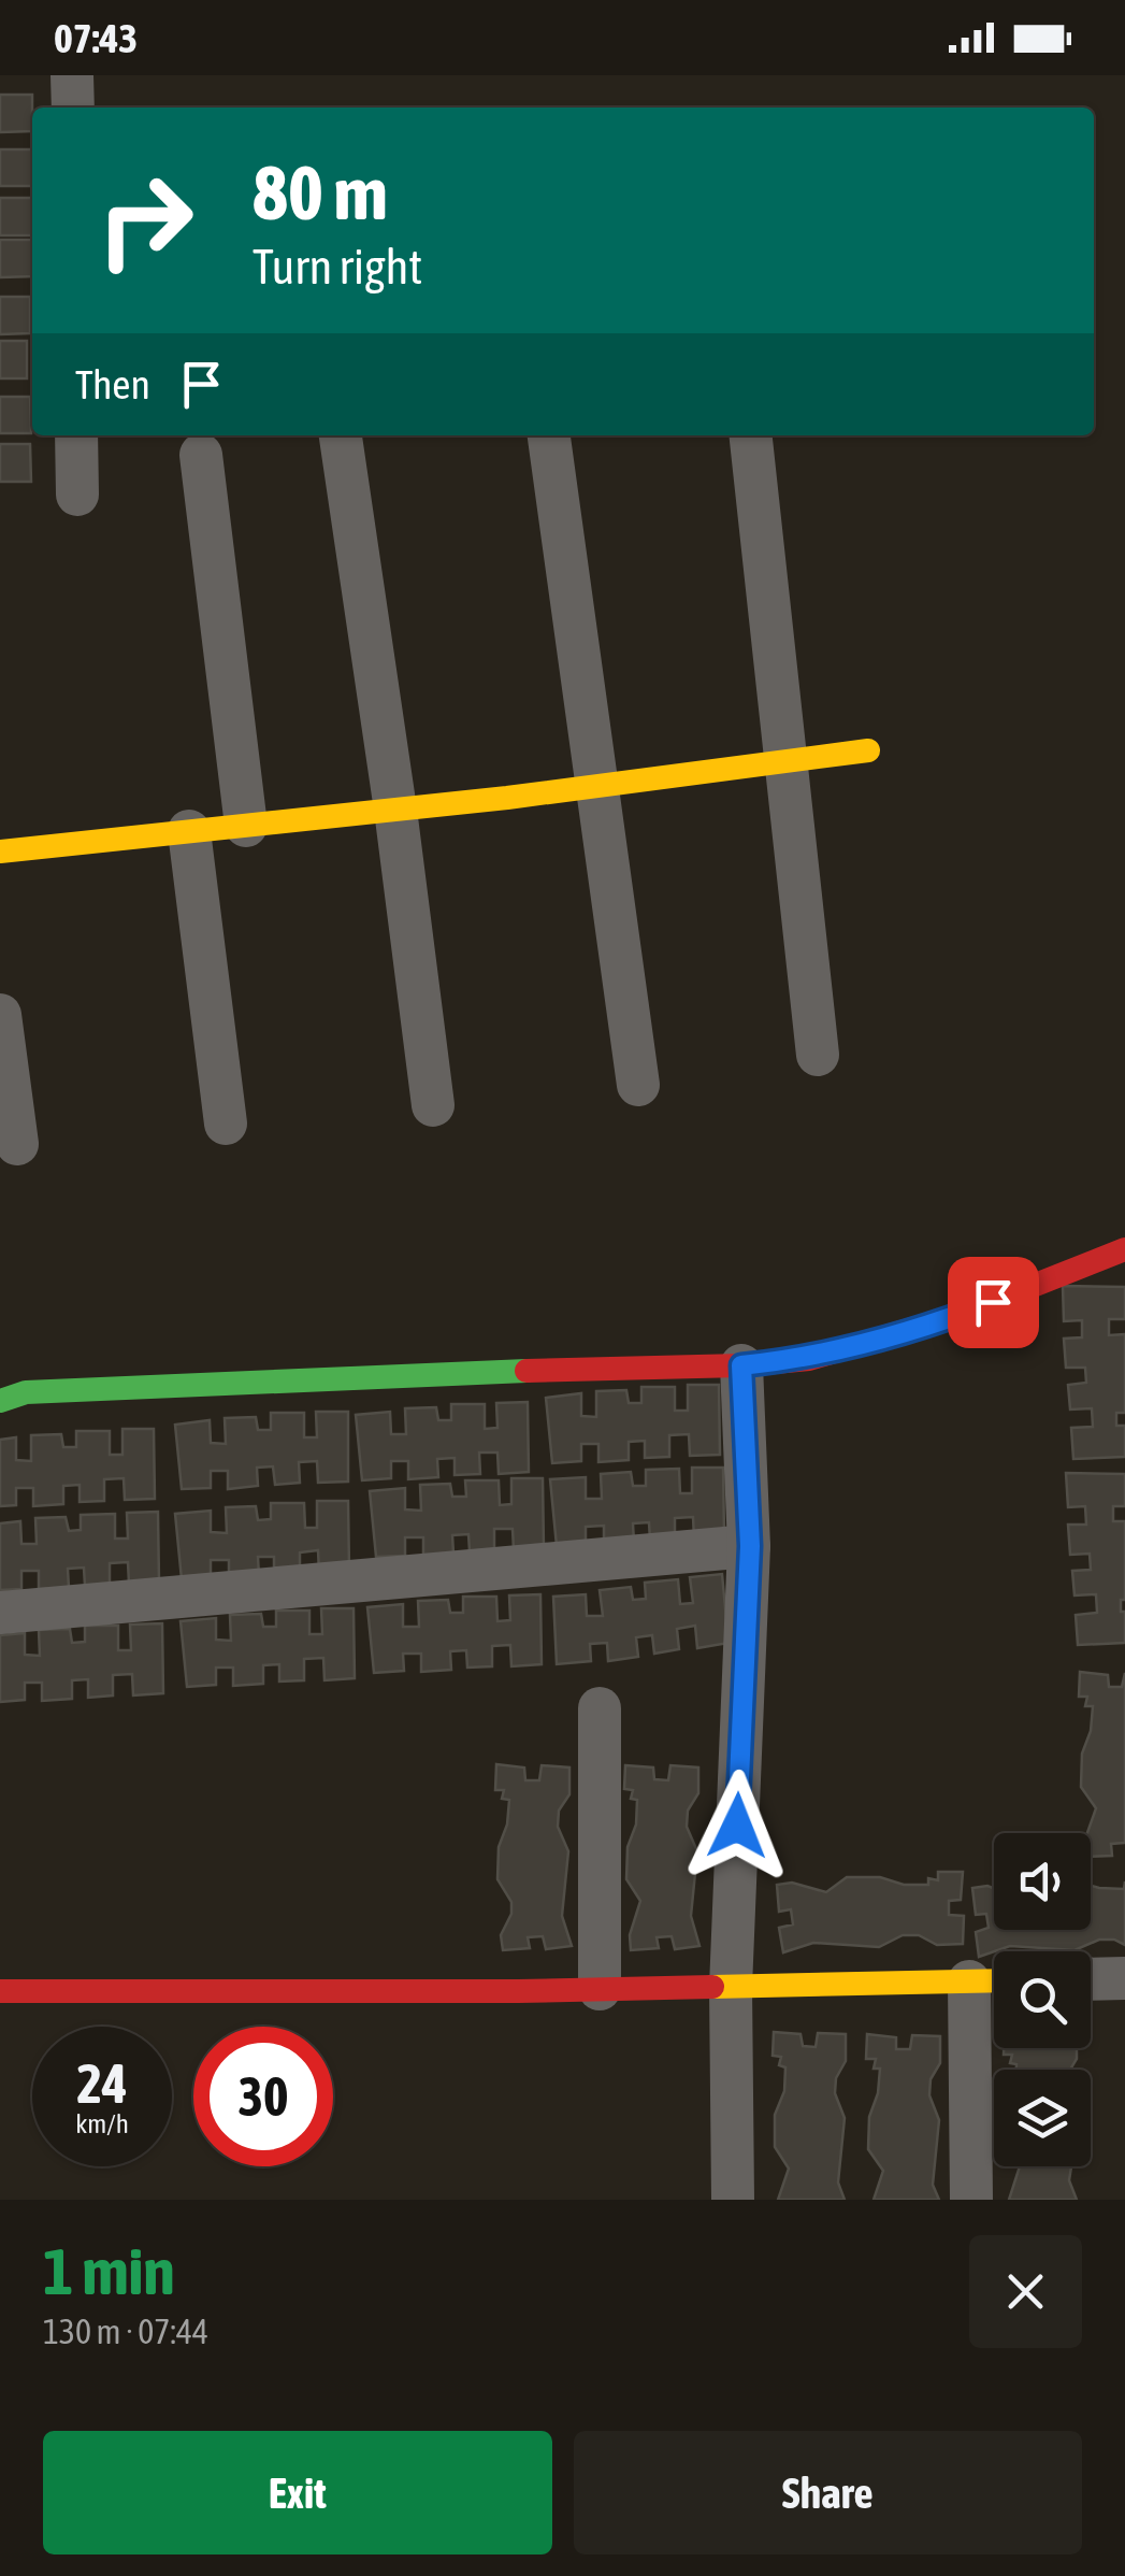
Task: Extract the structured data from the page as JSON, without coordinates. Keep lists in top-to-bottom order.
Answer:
{
  "page": {
    "status": "07:43",
    "turn": ["80 m", "Turn right"],
    "then": "Then",
    "speed": "24 km/h",
    "limit": "30",
    "heading": ["1 min", "130 m · 07:44"],
    "buttons": ["Exit", "Share"]
  }
}
